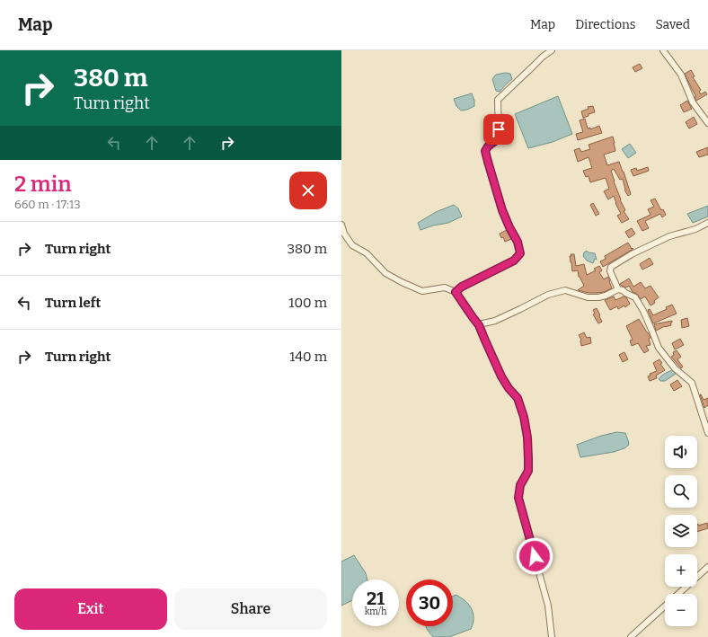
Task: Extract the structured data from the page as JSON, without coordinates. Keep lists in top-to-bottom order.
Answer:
{
  "page": {
    "header": "Map",
    "nav": ["Map", "Directions", "Saved"],
    "turn": ["380 m", "Turn right"],
    "heading": ["2 min", "660 m · 17:13"],
    "list": [
      {
        "name": "Turn right",
        "value": "380 m"
      },
      {
        "name": "Turn left",
        "value": "100 m"
      },
      {
        "name": "Turn right",
        "value": "140 m"
      }
    ],
    "map_buttons": ["+", "−"],
    "speed": "21 km/h",
    "limit": "30",
    "buttons": ["Exit", "Share"]
  }
}
